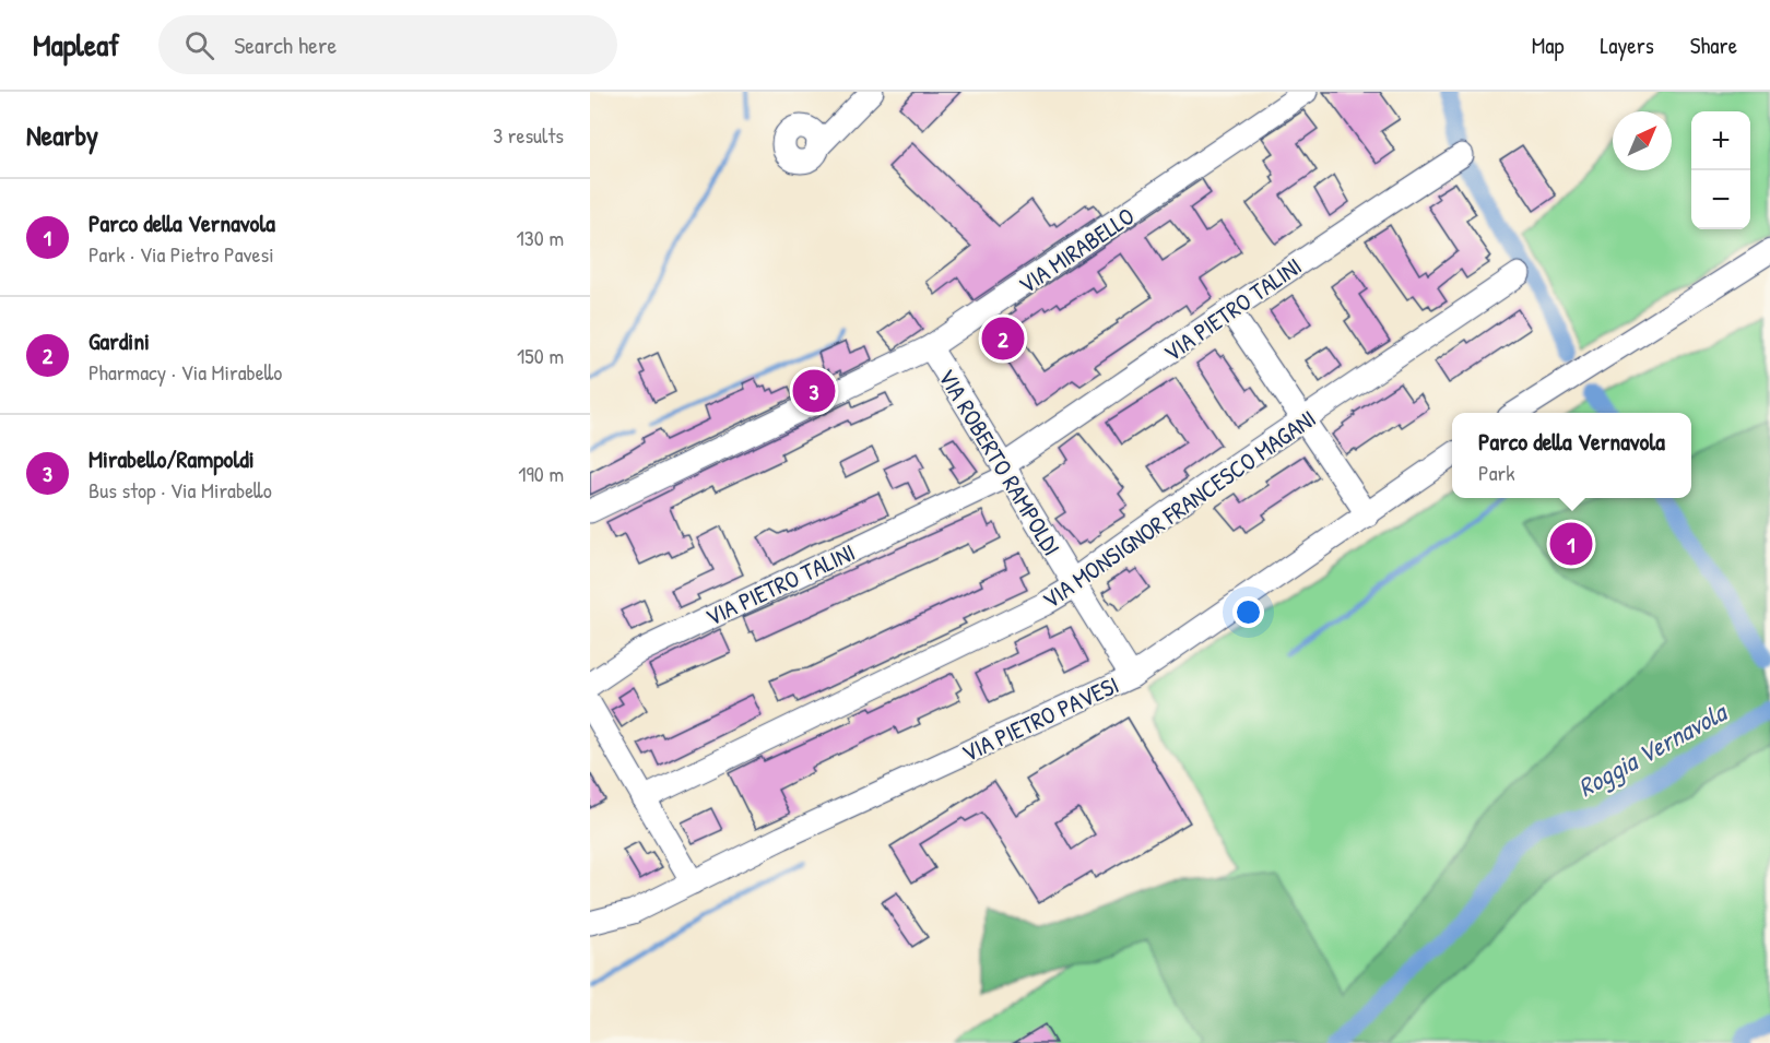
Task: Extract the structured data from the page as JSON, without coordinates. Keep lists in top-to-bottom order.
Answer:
{
  "streets": {
    "street": [
      "VIA MIRABELLO",
      "VIA PIETRO TALINI",
      "VIA ROBERTO RAMPOLDI",
      "VIA MONSIGNOR FRANCESCO MAGANI",
      "VIA PIETRO PAVESI"
    ]
  },
  "crossings": [
    ["VIA MIRABELLO", "VIA ROBERTO RAMPOLDI"],
    ["VIA PIETRO TALINI", "VIA ROBERTO RAMPOLDI"],
    ["VIA ROBERTO RAMPOLDI", "VIA MONSIGNOR FRANCESCO MAGANI"],
    ["VIA ROBERTO RAMPOLDI", "VIA PIETRO PAVESI"]
  ],
  "water": ["Roggia Vernavola"],
  "north": "top right",
  "page": {
    "header": "Mapleaf",
    "search": "Search here",
    "nav": ["Map", "Layers", "Share"],
    "heading": ["Nearby", "3 results"],
    "map_buttons": ["+", "−"],
    "list": [
      {
        "mark": "1",
        "name": "Parco della Vernavola",
        "note": "Park · Via Pietro Pavesi",
        "value": "130 m"
      },
      {
        "mark": "2",
        "name": "Gardini",
        "note": "Pharmacy · Via Mirabello",
        "value": "150 m"
      },
      {
        "mark": "3",
        "name": "Mirabello/Rampoldi",
        "note": "Bus stop · Via Mirabello",
        "value": "190 m"
      }
    ],
    "pins": ["2", "3", "1"],
    "popup": ["Parco della Vernavola", "Park"]
  }
}
